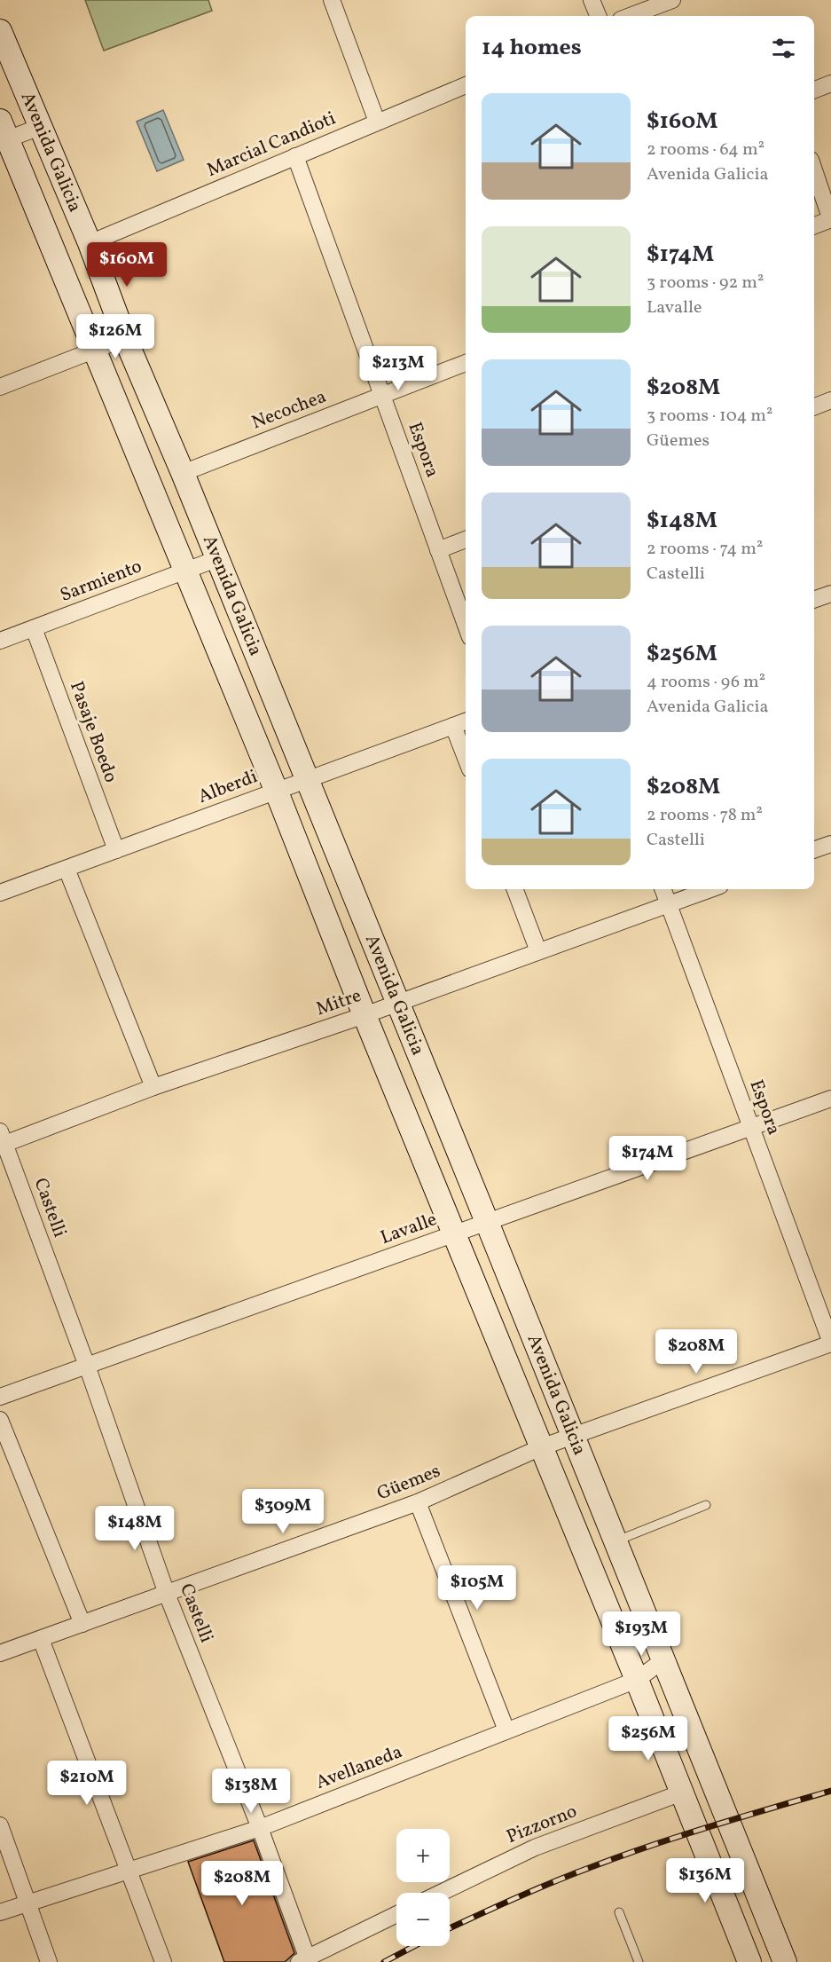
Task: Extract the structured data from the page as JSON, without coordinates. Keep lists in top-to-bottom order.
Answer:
{
  "streets": {
    "main road": ["Avenida Galicia"],
    "street": [
      "Marcial Candioti",
      "Necochea",
      "Espora",
      "Sarmiento",
      "Pasaje Boedo",
      "Alberdi",
      "Mitre",
      "Castelli",
      "Lavalle",
      "Güemes",
      "Avellaneda",
      "Pizzorno"
    ]
  },
  "crossings": [
    ["Marcial Candioti", "Avenida Galicia"],
    ["Marcial Candioti", "Espora"],
    ["Avenida Galicia", "Necochea"],
    ["Avenida Galicia", "Sarmiento"],
    ["Avenida Galicia", "Alberdi"],
    ["Avenida Galicia", "Mitre"],
    ["Avenida Galicia", "Lavalle"],
    ["Avenida Galicia", "Güemes"],
    ["Avenida Galicia", "Avellaneda"],
    ["Avenida Galicia", "Pizzorno"],
    ["Necochea", "Espora"],
    ["Espora", "Mitre"],
    ["Espora", "Lavalle"],
    ["Espora", "Güemes"],
    ["Sarmiento", "Pasaje Boedo"],
    ["Pasaje Boedo", "Alberdi"],
    ["Mitre", "Castelli"],
    ["Castelli", "Lavalle"],
    ["Castelli", "Güemes"],
    ["Castelli", "Avellaneda"]
  ],
  "page": {
    "heading": "14 homes",
    "list": [
      {
        "name": "$160M",
        "note": "2 rooms · 64 m² · Avenida Galicia"
      },
      {
        "name": "$174M",
        "note": "3 rooms · 92 m² · Lavalle"
      },
      {
        "name": "$208M",
        "note": "3 rooms · 104 m² · Güemes"
      },
      {
        "name": "$148M",
        "note": "2 rooms · 74 m² · Castelli"
      },
      {
        "name": "$256M",
        "note": "4 rooms · 96 m² · Avenida Galicia"
      },
      {
        "name": "$208M",
        "note": "2 rooms · 78 m² · Castelli"
      }
    ],
    "price": [
      "$160M",
      "$126M",
      "$213M",
      "$174M",
      "$208M",
      "$309M",
      "$148M",
      "$105M",
      "$193M",
      "$256M",
      "$210M",
      "$138M",
      "$136M",
      "$208M"
    ],
    "map_buttons": ["+", "−"]
  }
}
